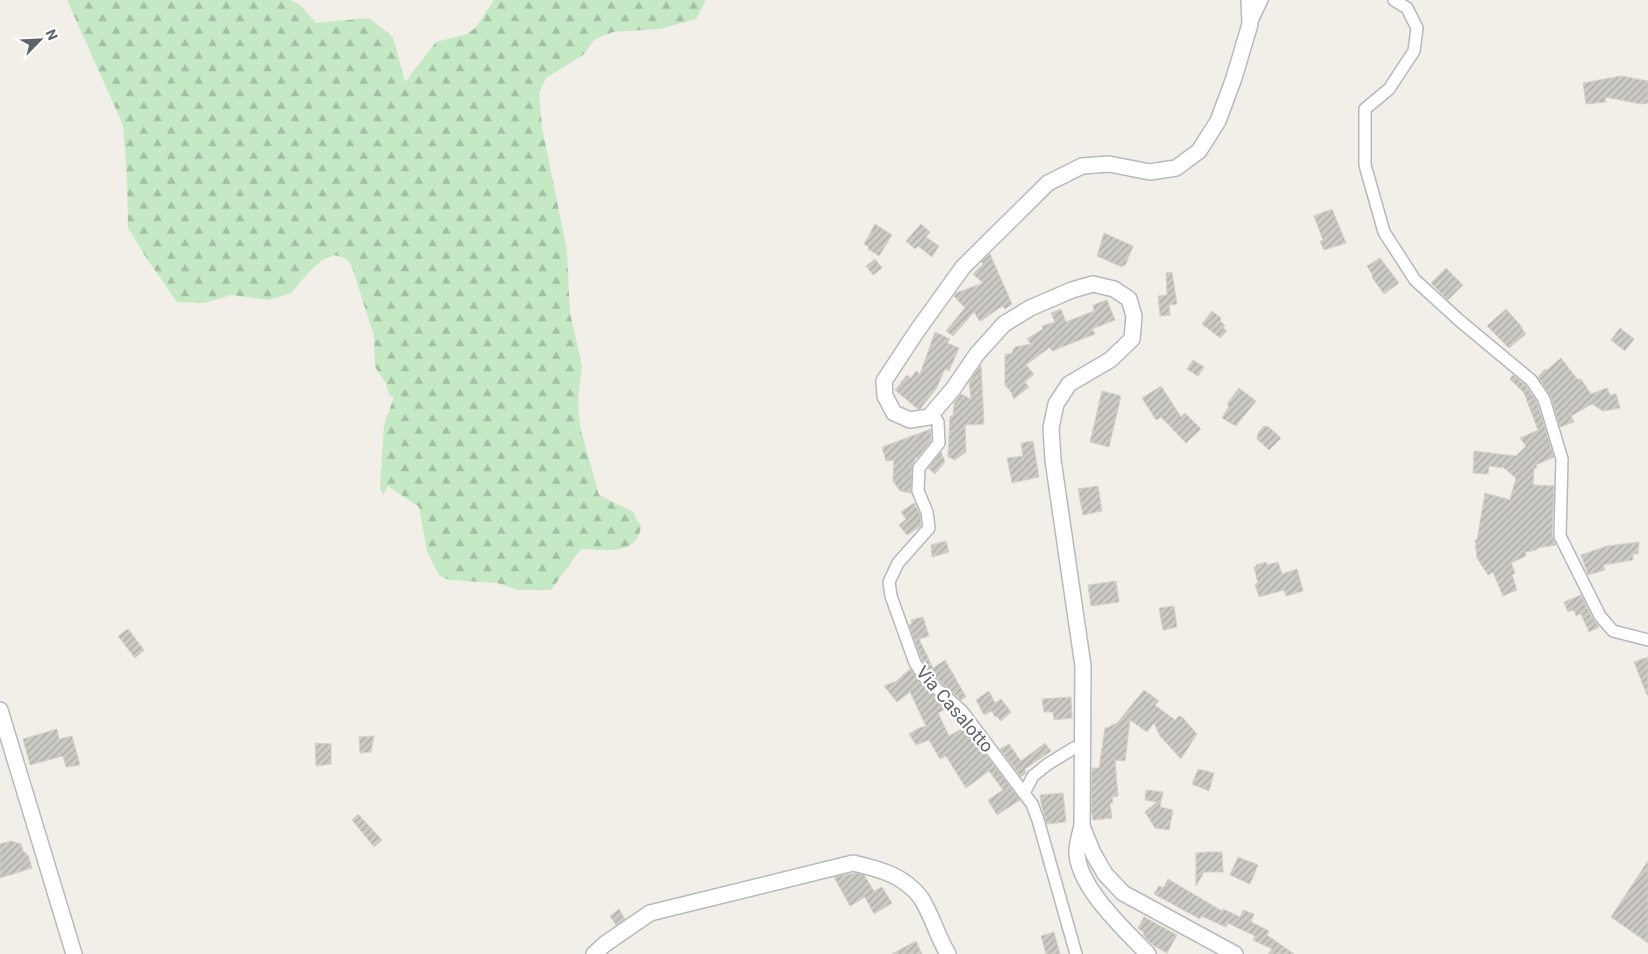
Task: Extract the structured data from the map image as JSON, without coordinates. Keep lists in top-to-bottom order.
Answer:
{
  "streets": {
    "street": ["Via Casalotto"]
  },
  "north": "top right"
}
